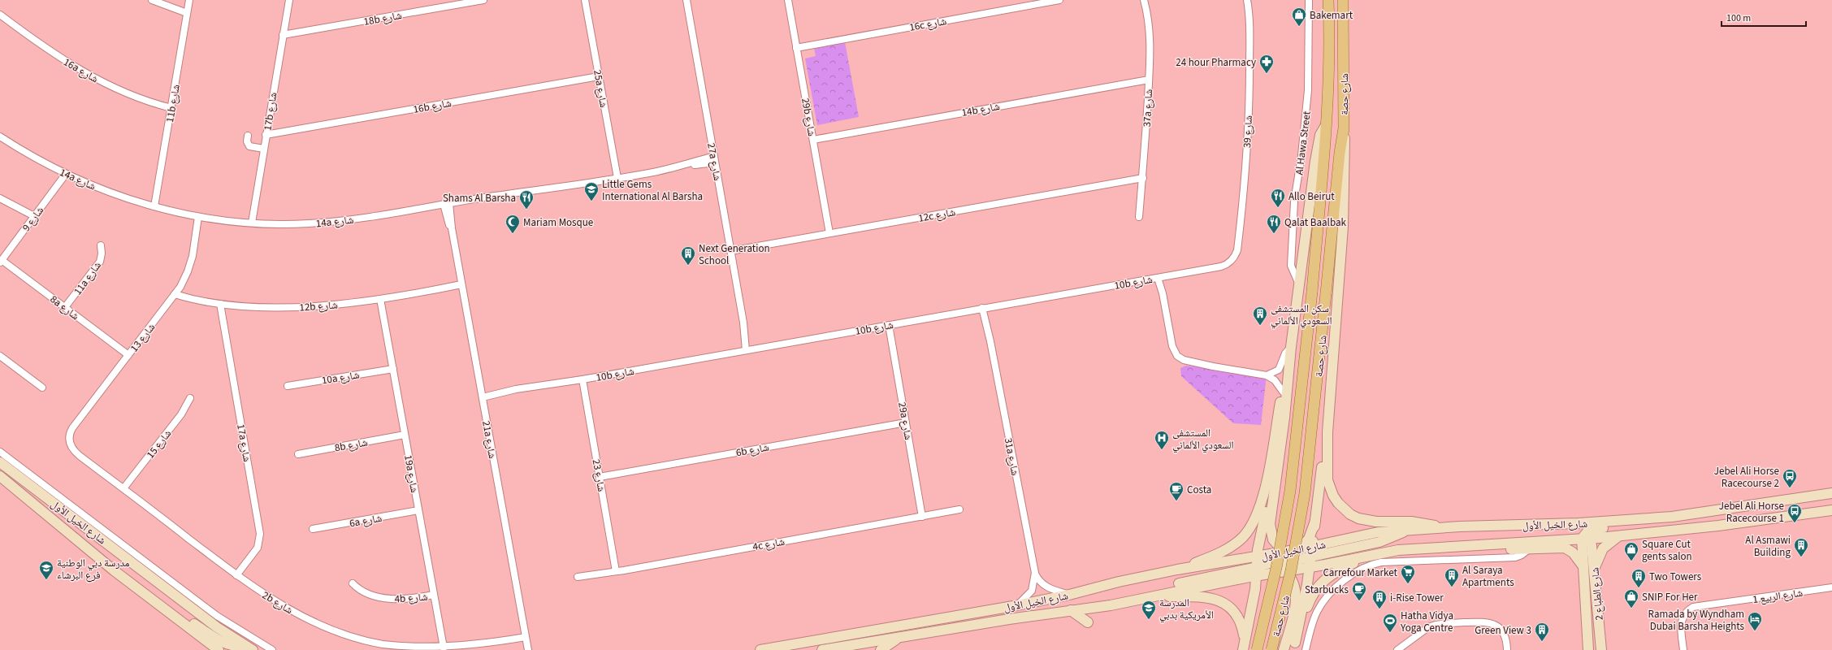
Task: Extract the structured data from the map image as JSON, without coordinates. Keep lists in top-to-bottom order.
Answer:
{
  "streets": {
    "main road": ["شارع حصة", "شارع الخيل الأول", "شارع الطباع 2"],
    "street": [
      "18b شارع",
      "16c شارع",
      "16a شارع",
      "25a شارع",
      "11b شارع",
      "16b شارع",
      "37a شارع",
      "14b شارع",
      "17b شارع",
      "29b شارع",
      "شارع 39",
      "Al Hawa Street",
      "27a شارع",
      "14a شارع",
      "12c شارع",
      "شارع 9",
      "11a شارع",
      "10b شارع",
      "12b شارع",
      "8a شارع",
      "شارع 13",
      "10a شارع",
      "29a شارع",
      "21a شارع",
      "17a شارع",
      "شارع 15",
      "8b شارع",
      "6b شارع",
      "31a شارع",
      "19a شارع",
      "شارع 23",
      "6a شارع",
      "4c شارع",
      "شارع الربيع 1",
      "4b شارع",
      "2b شارع"
    ]
  },
  "crossings": [
    ["18b شارع", "17b شارع"],
    ["16c شارع", "29b شارع"],
    ["16a شارع", "11b شارع"],
    ["25a شارع", "16b شارع"],
    ["25a شارع", "14a شارع"],
    ["11b شارع", "14a شارع"],
    ["16b شارع", "17b شارع"],
    ["37a شارع", "14b شارع"],
    ["37a شارع", "12c شارع"],
    ["14b شارع", "29b شارع"],
    ["17b شارع", "14a شارع"],
    ["29b شارع", "12c شارع"],
    ["شارع 39", "10b شارع"],
    ["27a شارع", "14a شارع"],
    ["27a شارع", "12c شارع"],
    ["27a شارع", "10b شارع"],
    ["14a شارع", "شارع 9"],
    ["14a شارع", "شارع 13"],
    ["14a شارع", "21a شارع"],
    ["شارع 9", "8a شارع"],
    ["11a شارع", "8a شارع"],
    ["10b شارع", "29a شارع"],
    ["10b شارع", "21a شارع"],
    ["10b شارع", "31a شارع"],
    ["10b شارع", "شارع 23"],
    ["12b شارع", "شارع 13"],
    ["12b شارع", "21a شارع"],
    ["12b شارع", "17a شارع"],
    ["12b شارع", "19a شارع"],
    ["8a شارع", "شارع 13"],
    ["شارع 13", "2b شارع"],
    ["10a شارع", "19a شارع"],
    ["29a شارع", "6b شارع"],
    ["29a شارع", "4c شارع"],
    ["21a شارع", "2b شارع"],
    ["17a شارع", "2b شارع"],
    ["شارع 15", "2b شارع"],
    ["8b شارع", "19a شارع"],
    ["6b شارع", "شارع 23"],
    ["31a شارع", "شارع الخيل الأول"],
    ["19a شارع", "6a شارع"],
    ["19a شارع", "4b شارع"],
    ["19a شارع", "2b شارع"],
    ["شارع 23", "4c شارع"],
    ["شارع الخيل الأول", "شارع الطباع 2"]
  ],
  "places": {
    "shop": ["Bakemart", "Square Cut gents salon", "SNIP For Her"],
    "pharmacy": ["24 hour Pharmacy"],
    "school or university": ["Little Gems International Al Barsha", "مدرسة دبي الوطنية فرع البرشاء", "المدرسة الأمريكية بدبي"],
    "restaurant": ["Allo Beirut", "Shams Al Barsha", "Qalat Baalbak"],
    "mosque": ["Mariam Mosque"],
    "building": [
      "Next Generation School",
      "سكن المستشفى السعودي الألماني",
      "Al Asmawi Building",
      "Al Saraya Apartments",
      "Two Towers",
      "i-Rise Tower",
      "Green View 3"
    ],
    "hospital": ["المستشفى السعودي الألماني"],
    "bus stop": ["Jebel Ali Horse Racecourse 2", "Jebel Ali Horse Racecourse 1"],
    "cafe": ["Costa", "Starbucks"],
    "supermarket": ["Carrefour Market"],
    "hotel": ["Ramada by Wyndham Dubai Barsha Heights"],
    "sports": ["Hatha Vidya Yoga Centre"]
  },
  "scale_bar": "100 m"
}
